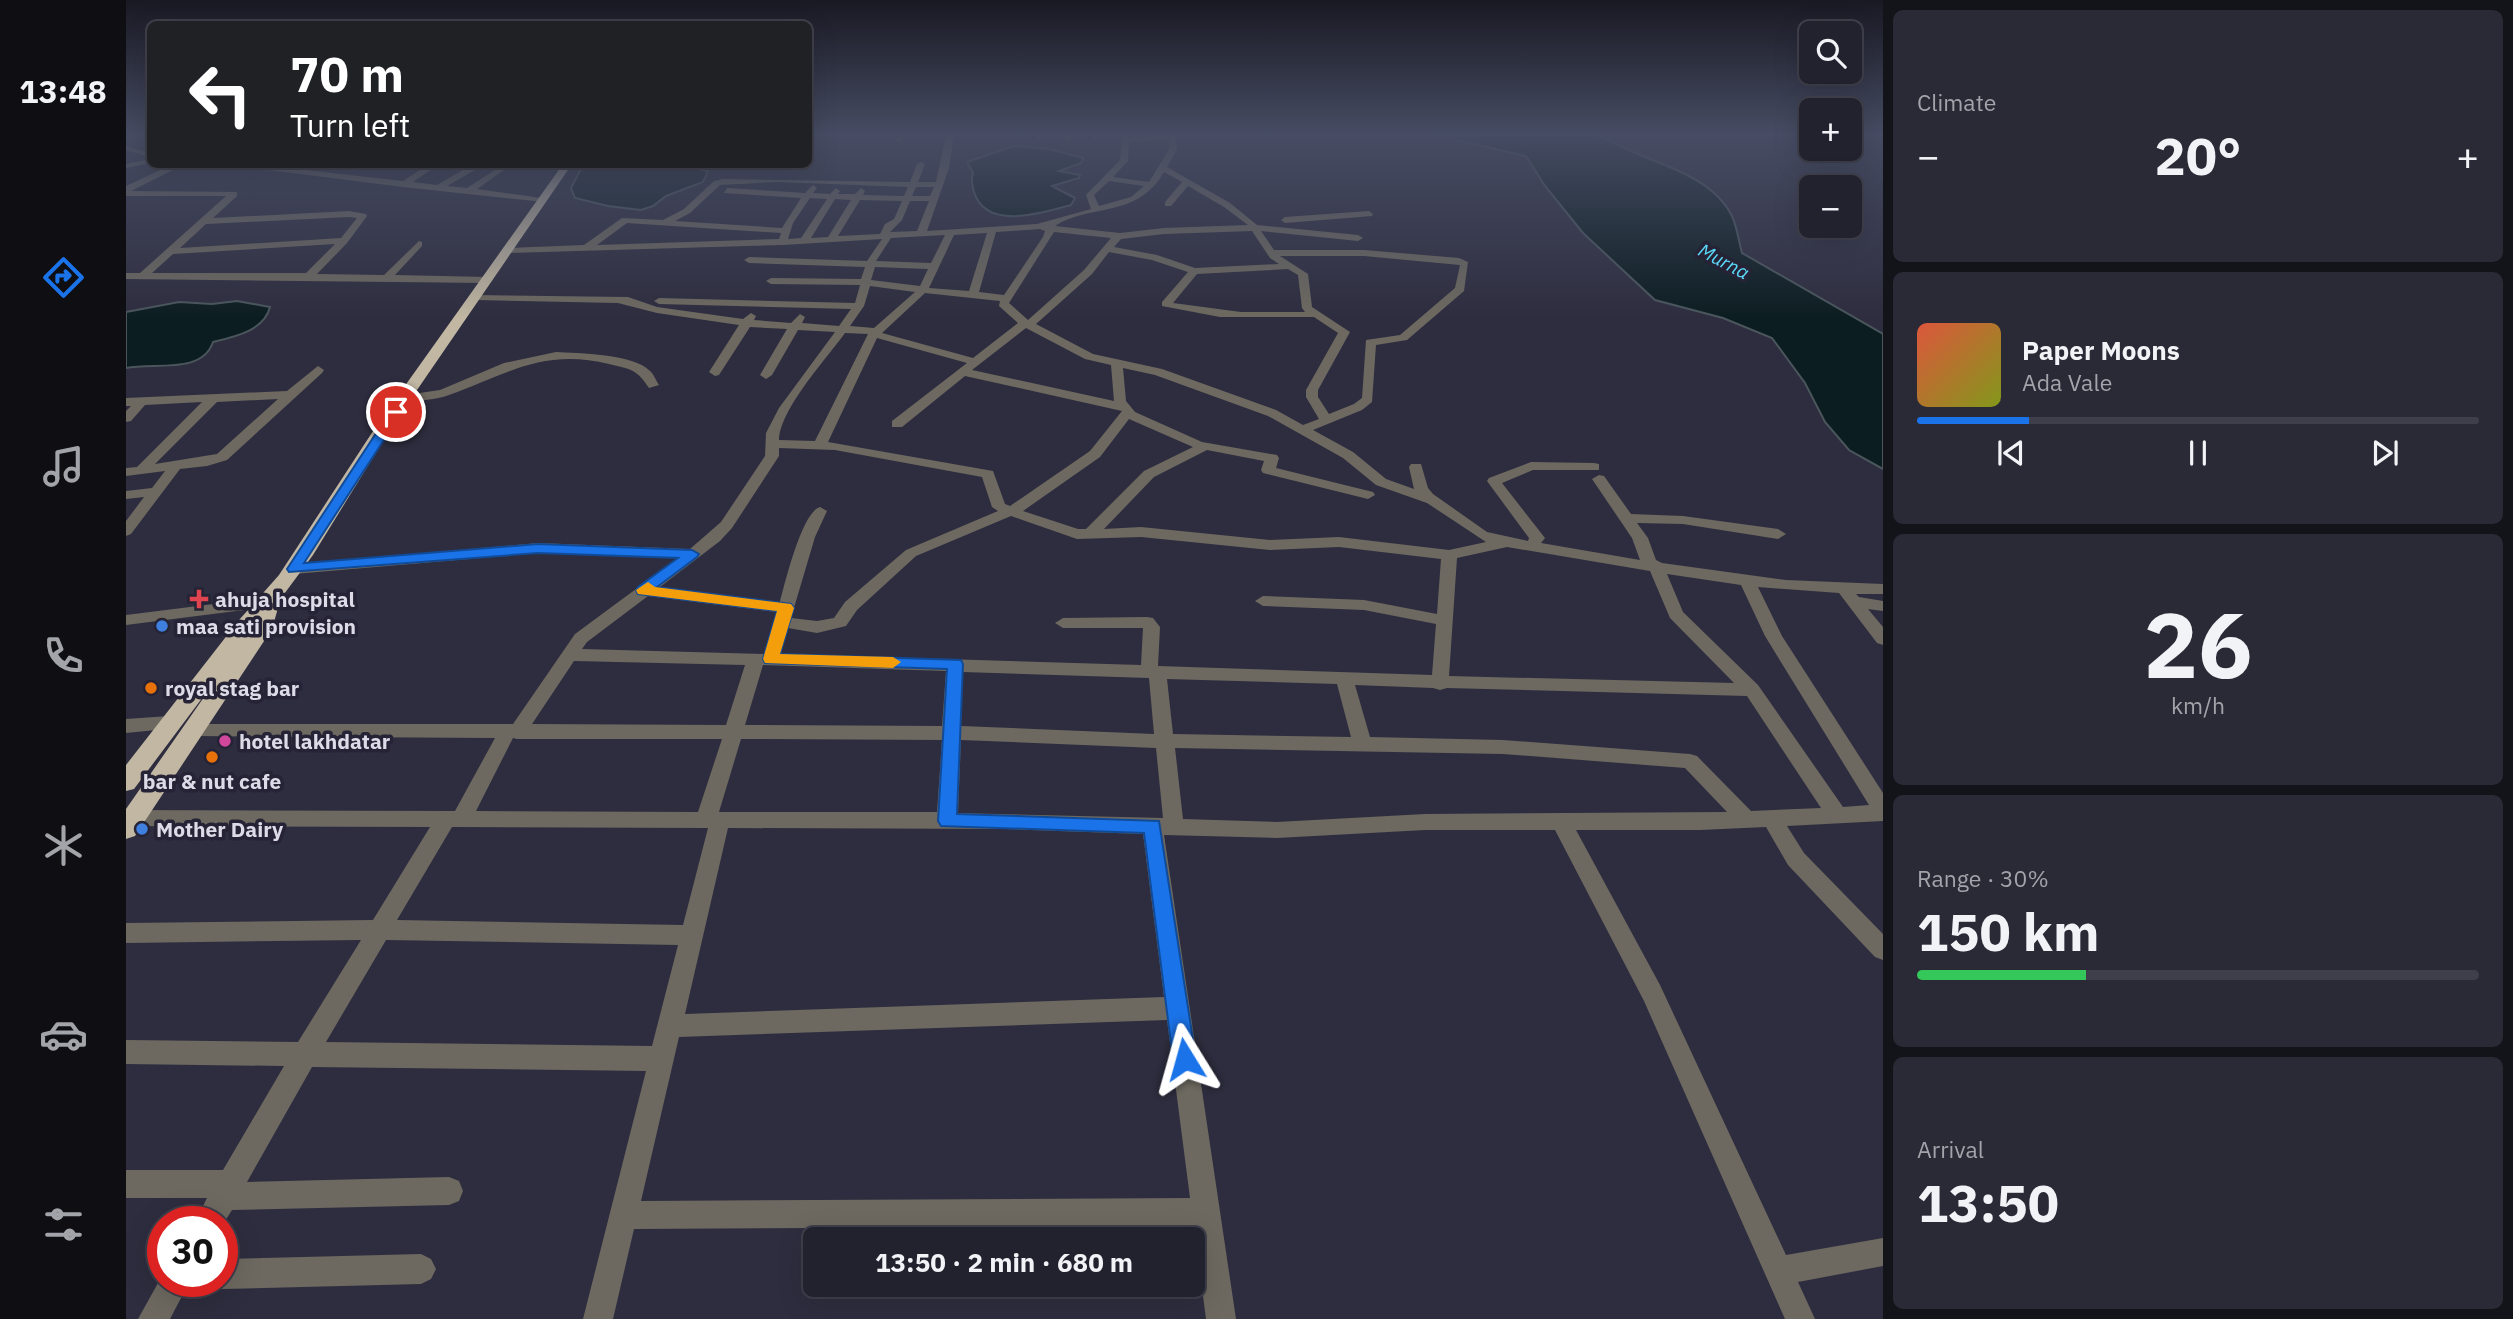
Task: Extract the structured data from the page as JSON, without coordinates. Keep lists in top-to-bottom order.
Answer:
{
  "water": ["Murna"],
  "places": {
    "health": ["ahuja hospital"],
    "other": [
      "maa sati provision",
      "royal stag bar",
      "hotel lakhdatar",
      "bar & nut cafe",
      "Mother Dairy"
    ]
  },
  "page": {
    "tabs": "13:48",
    "tile": [
      "Climate",
      ["26", "km/h"],
      ["Range · 30%", "150 km"],
      ["Arrival", "13:50"]
    ],
    "map_buttons": ["+", "−"],
    "turn": ["70 m", "Turn left"],
    "heat": ["−", "20°", "+"],
    "song": ["Paper Moons", "Ada Vale"],
    "limit": "30",
    "trip": "13:50 · 2 min · 680 m"
  }
}
